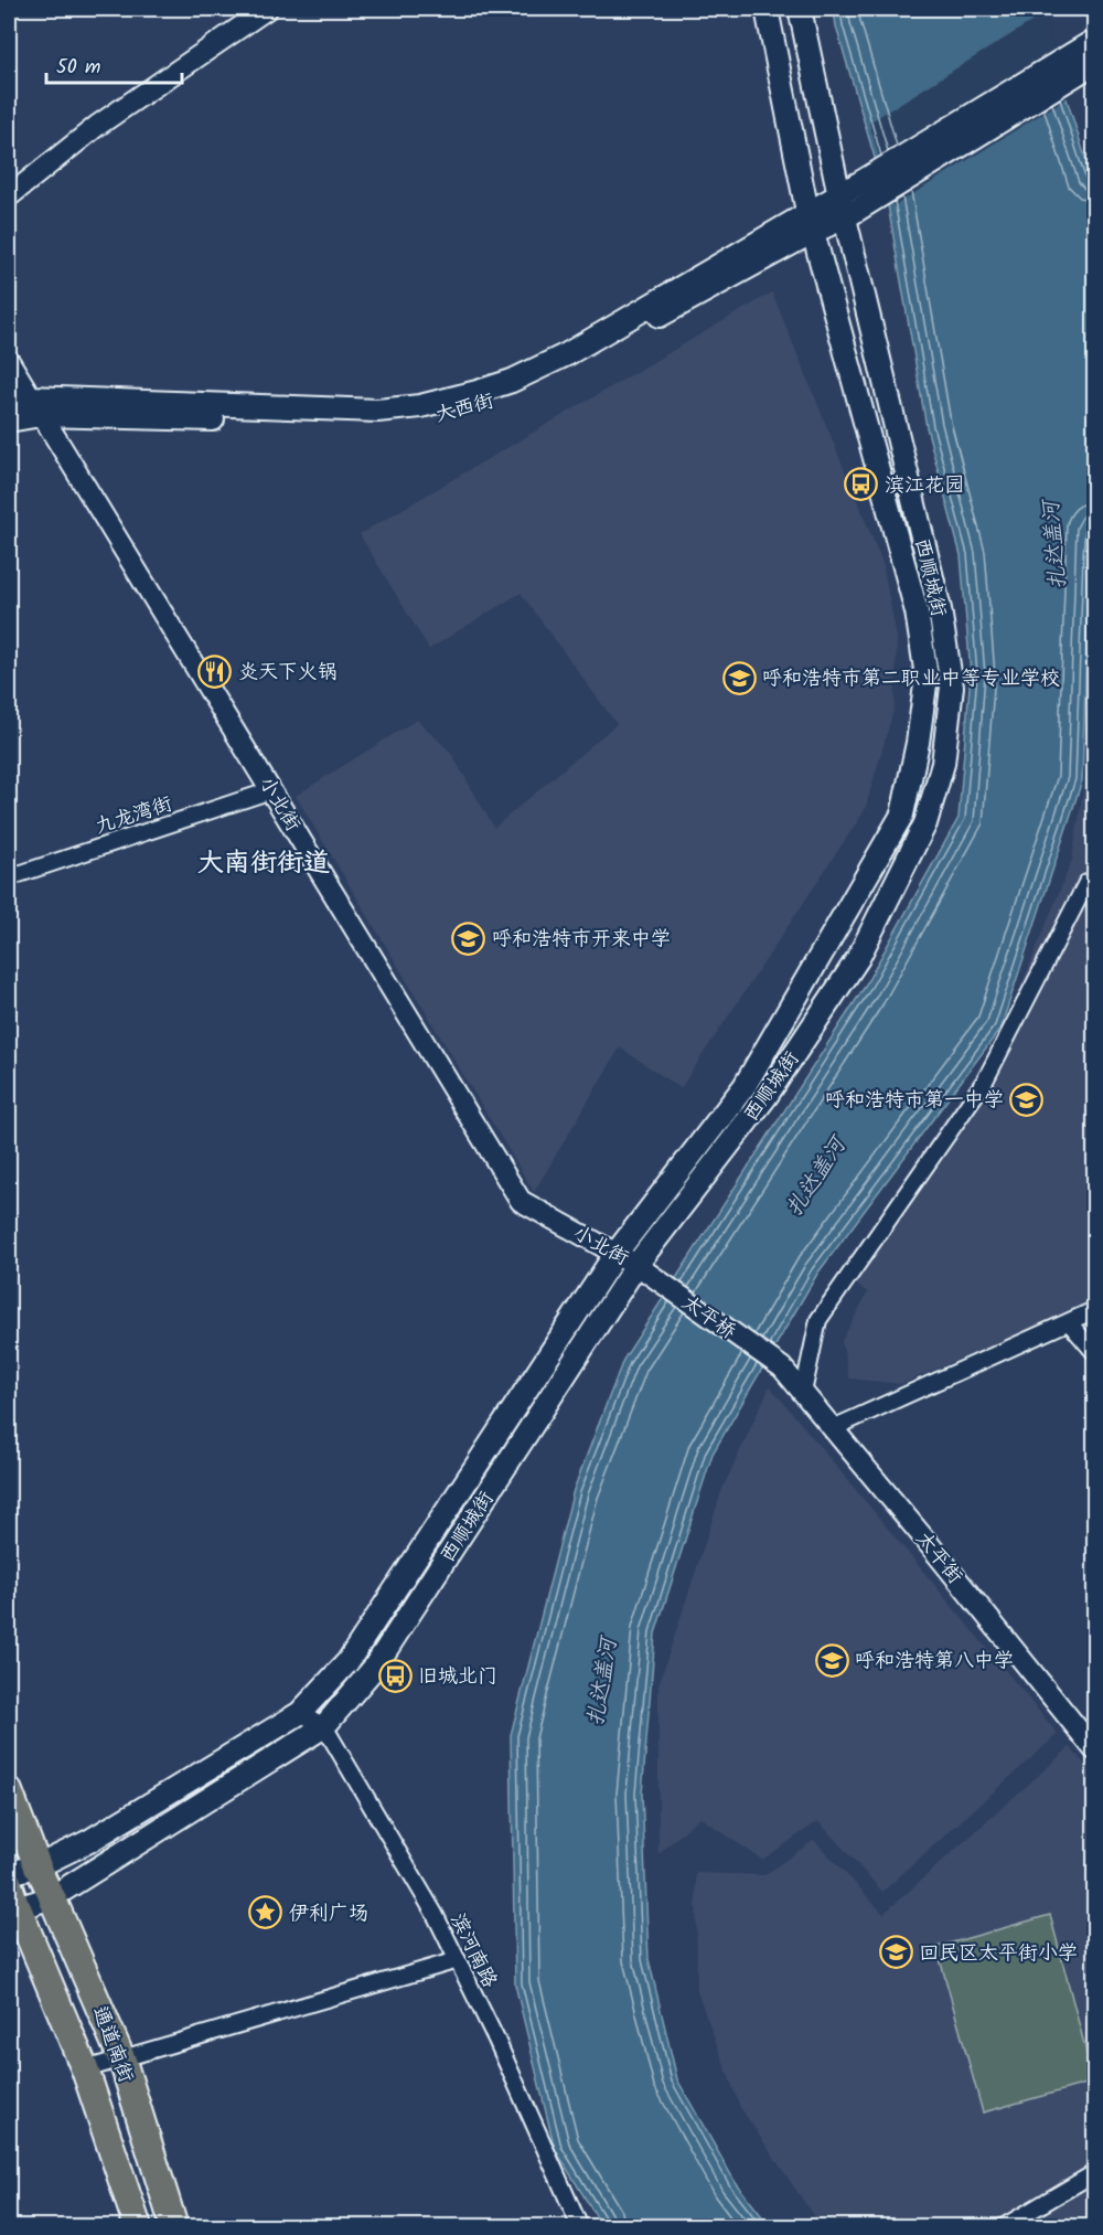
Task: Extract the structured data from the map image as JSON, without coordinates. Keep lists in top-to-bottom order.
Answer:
{
  "streets": {
    "highway": ["通道南街"],
    "main road": ["大西街", "西顺城街"],
    "street": [
      "小北街",
      "九龙湾街",
      "太平桥",
      "太平街",
      "滨河南路"
    ]
  },
  "crossings": [
    ["大西街", "西顺城街"],
    ["大西街", "小北街"],
    ["西顺城街", "小北街"],
    ["西顺城街", "太平桥"],
    ["西顺城街", "滨河南路"],
    ["西顺城街", "通道南街"],
    ["小北街", "九龙湾街"],
    ["小北街", "太平桥"],
    ["太平桥", "太平街"]
  ],
  "districts": ["大南街街道"],
  "water": ["扎达盖河"],
  "places": {
    "bus stop": ["滨江花园", "旧城北门"],
    "restaurant": ["炎天下火锅"],
    "school or university": [
      "呼和浩特市第二职业中等专业学校",
      "呼和浩特市开来中学",
      "呼和浩特市第一中学",
      "呼和浩特第八中学",
      "回民区太平街小学"
    ],
    "place": ["伊利广场"]
  },
  "scale_bar": "50 m"
}
